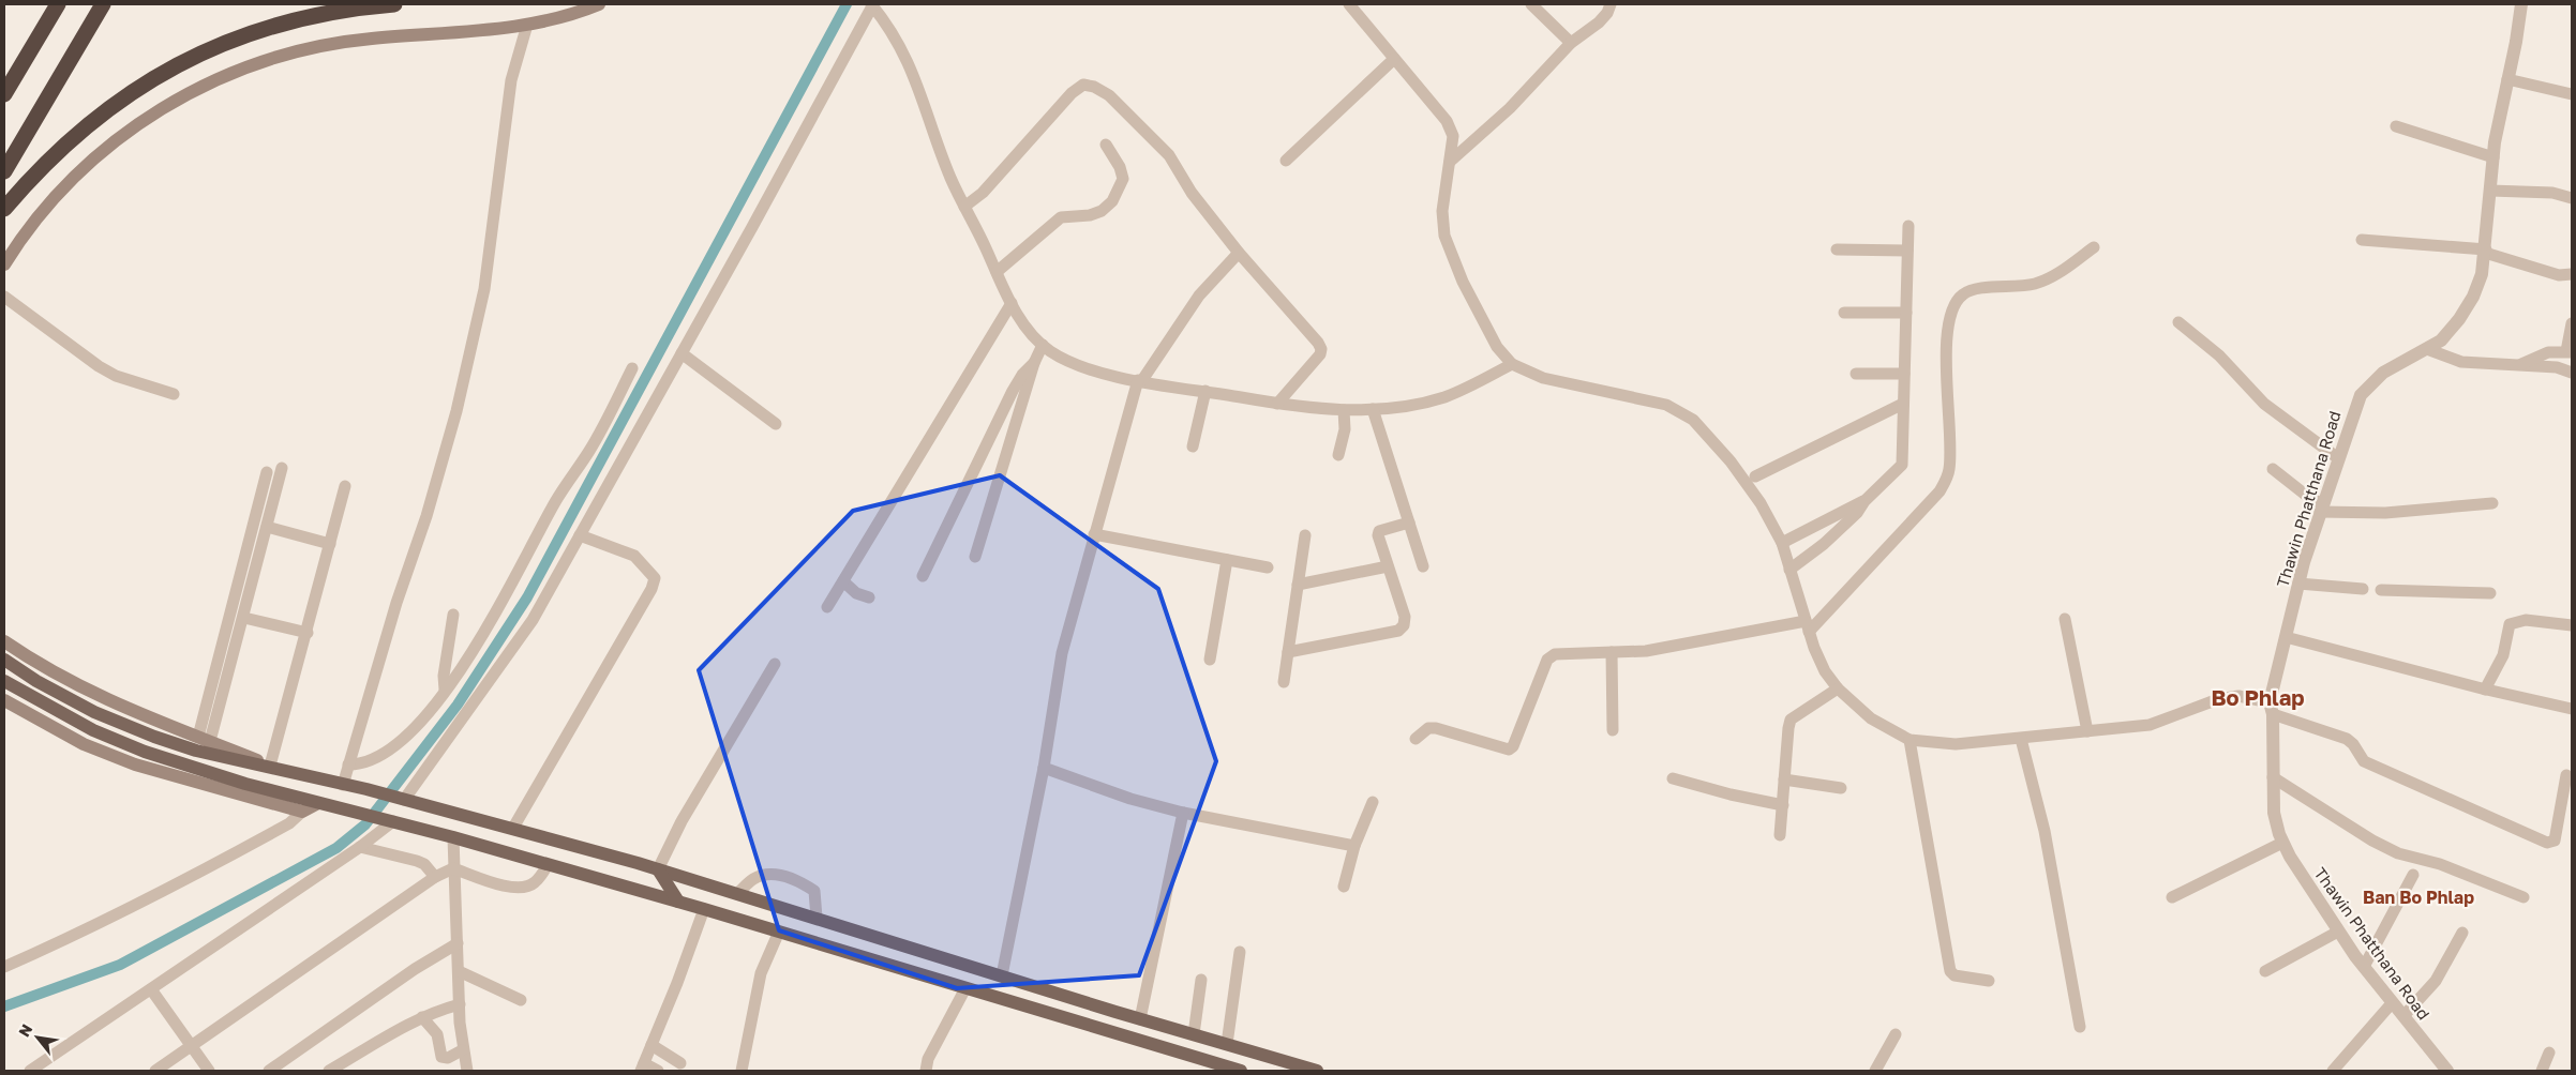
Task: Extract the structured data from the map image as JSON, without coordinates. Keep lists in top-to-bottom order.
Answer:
{
  "streets": {
    "street": ["Thawin Phatthana Road"]
  },
  "districts": ["Bo Phlap", "Ban Bo Phlap"],
  "north": "top left"
}
